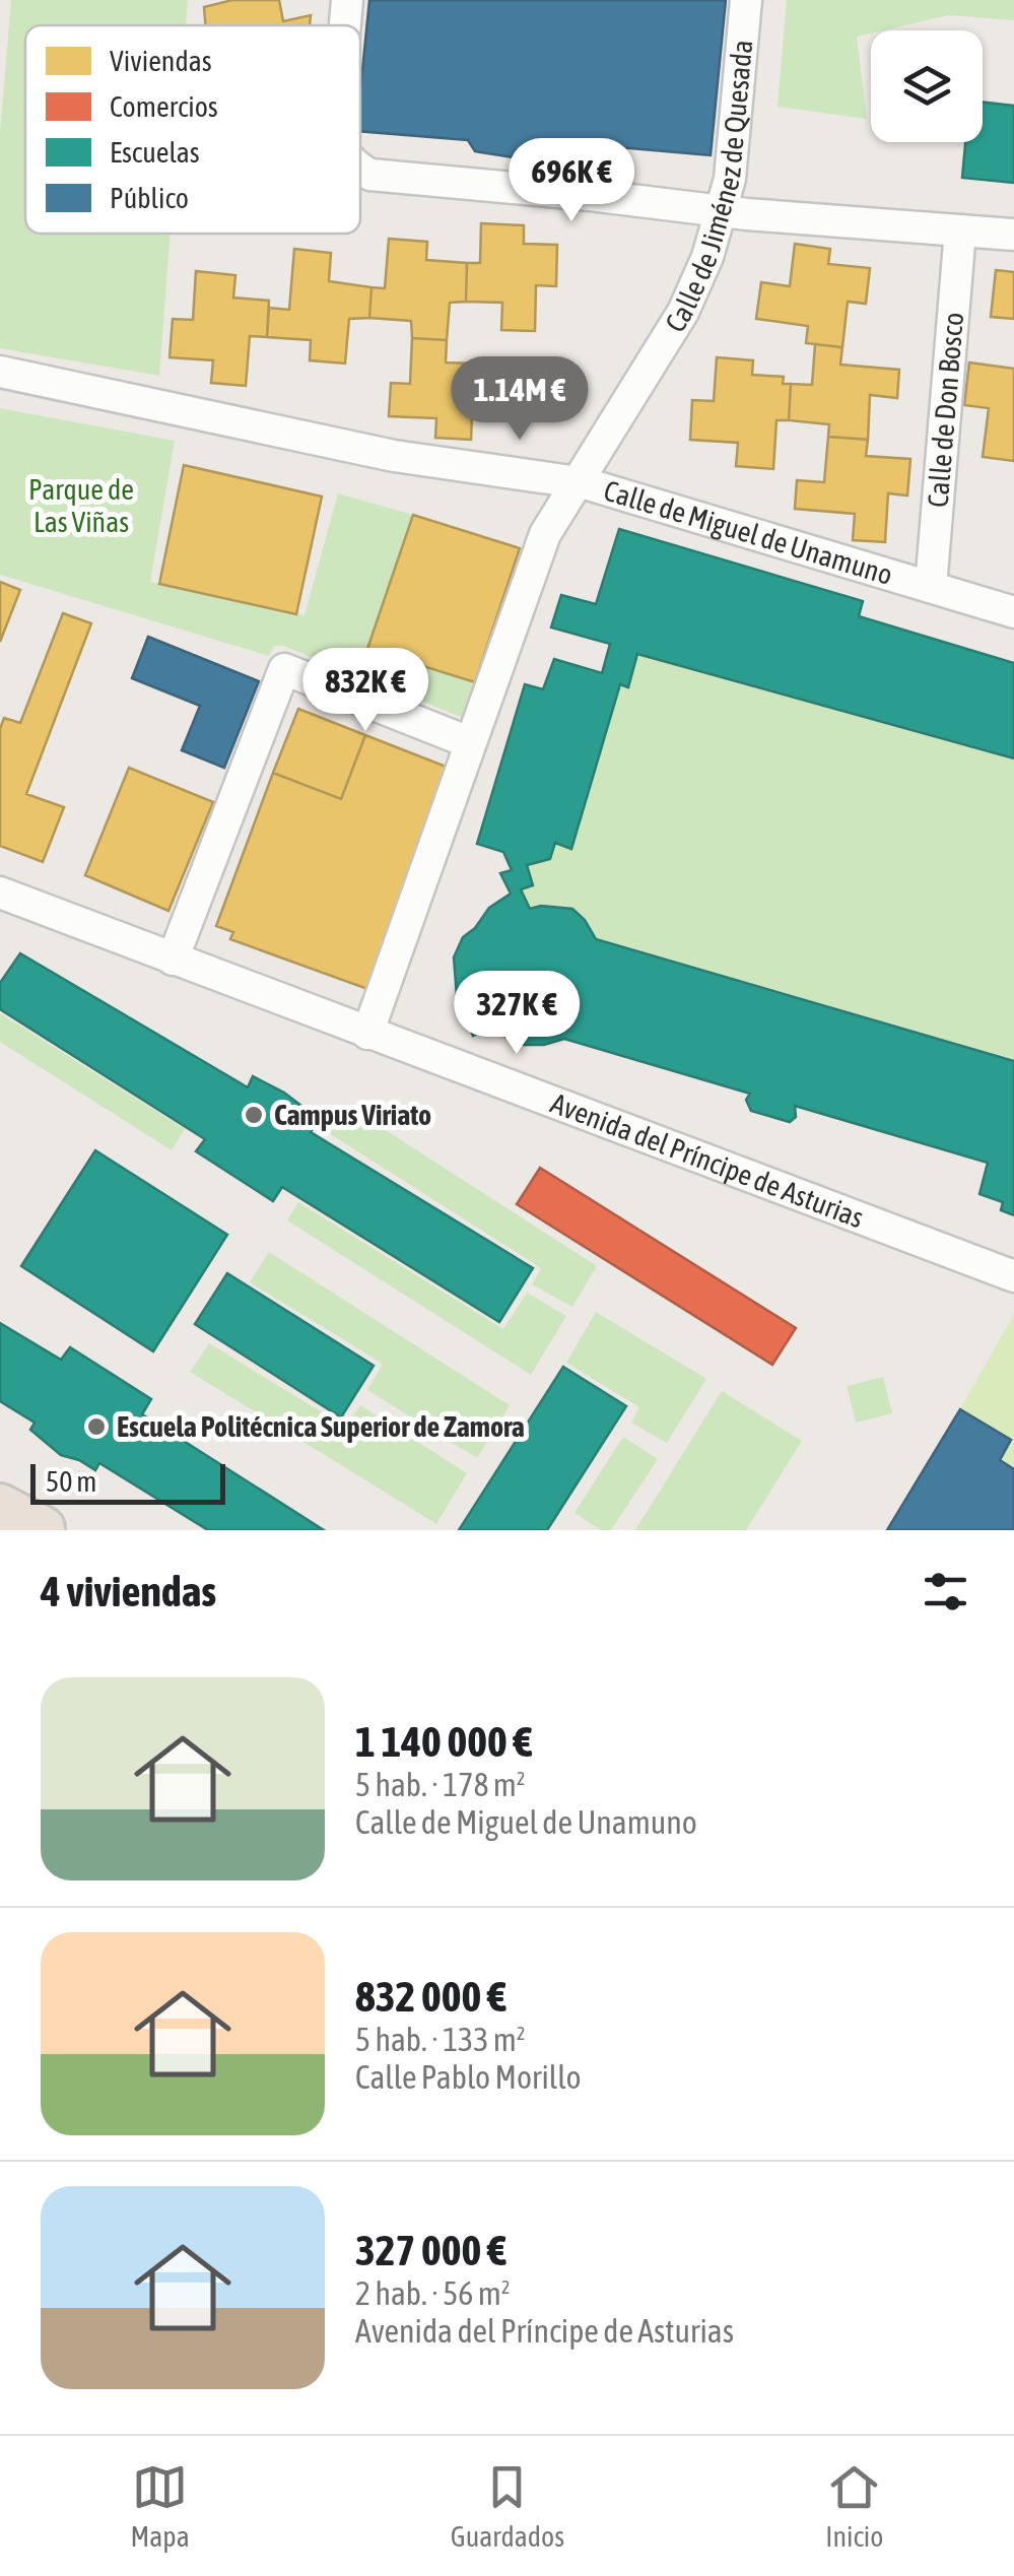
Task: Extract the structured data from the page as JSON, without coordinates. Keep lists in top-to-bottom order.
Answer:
{
  "streets": {
    "street": [
      "Calle de Jiménez de Quesada",
      "Calle de Don Bosco",
      "Calle de Miguel de Unamuno",
      "Avenida del Príncipe de Asturias"
    ]
  },
  "crossings": [
    ["Calle de Jiménez de Quesada", "Calle de Miguel de Unamuno"],
    ["Calle de Jiménez de Quesada", "Avenida del Príncipe de Asturias"],
    ["Calle de Don Bosco", "Calle de Miguel de Unamuno"]
  ],
  "parks": ["Parque de Las Viñas"],
  "places": ["Campus Viriato", "Escuela Politécnica Superior de Zamora"],
  "legend": [
    "Viviendas",
    "Comercios",
    "Escuelas",
    "Público"
  ],
  "scale_bar": "50 m",
  "page": {
    "price": [
      "696K €",
      "1.14M €",
      "832K €",
      "327K €"
    ],
    "scale": "50 m",
    "heading": "4 viviendas",
    "list": [
      {
        "name": "1 140 000 €",
        "note": "5 hab. · 178 m² · Calle de Miguel de Unamuno"
      },
      {
        "name": "832 000 €",
        "note": "5 hab. · 133 m² · Calle Pablo Morillo"
      },
      {
        "name": "327 000 €",
        "note": "2 hab. · 56 m² · Avenida del Príncipe de Asturias"
      }
    ],
    "tabs": ["Mapa", "Guardados", "Inicio"]
  }
}
